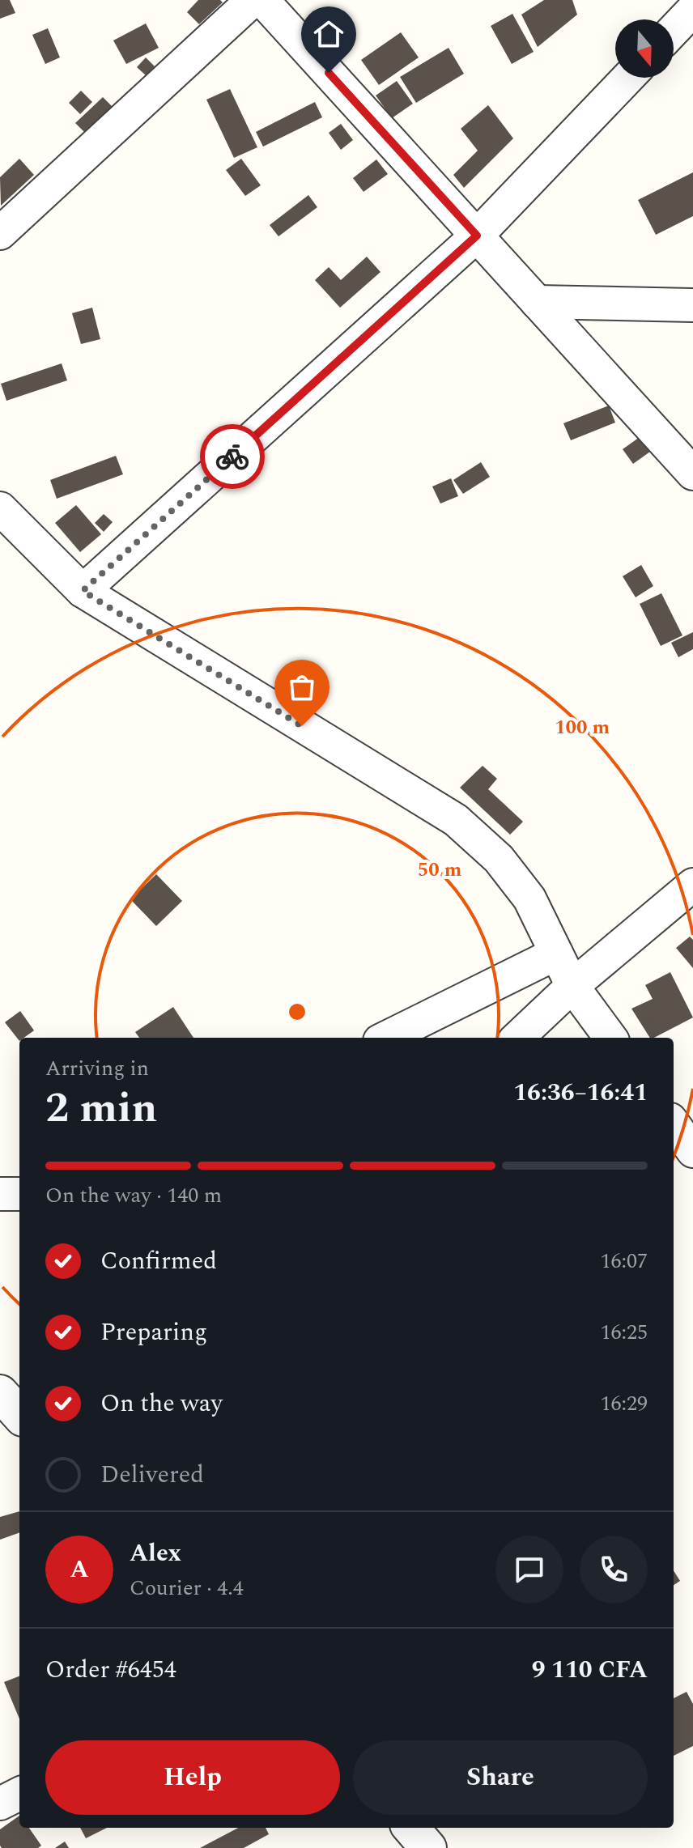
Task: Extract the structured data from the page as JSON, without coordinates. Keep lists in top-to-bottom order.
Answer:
{
  "north": "bottom",
  "page": {
    "heading": ["2 min", "Arriving in", "16:36–16:41"],
    "panel": [
      "Alex",
      "Courier · 4.4",
      "Order #6454",
      "9 110 CFA"
    ],
    "bar": "On the way · 140 m",
    "list": [
      ["Confirmed", "16:07"],
      ["Preparing", "16:25"],
      ["On the way", "16:29"],
      "Delivered"
    ],
    "round": "A",
    "buttons": ["Help", "Share"]
  },
  "rings": ["100 m", "50 m"]
}
